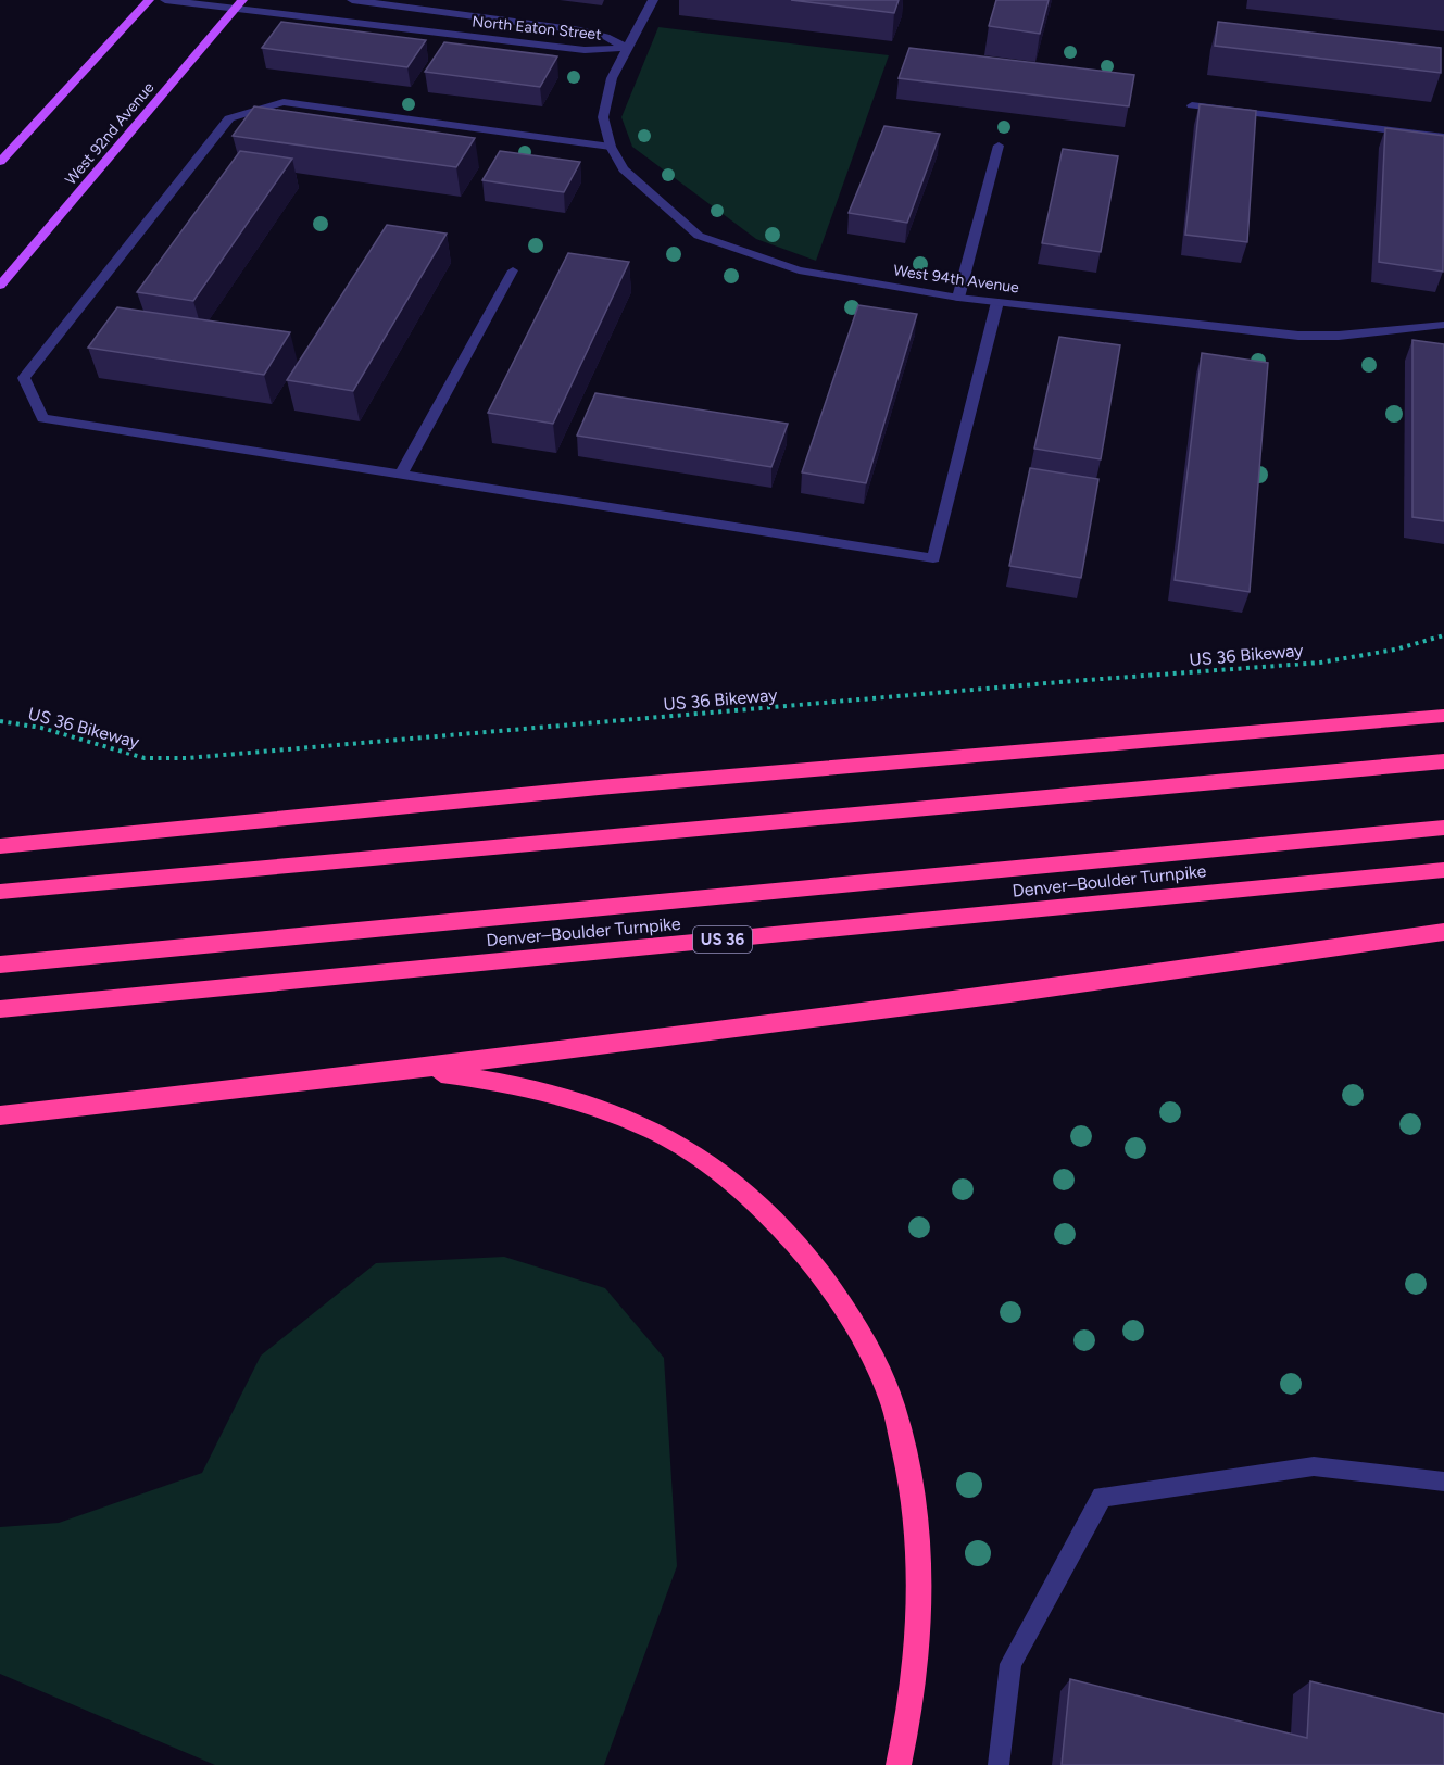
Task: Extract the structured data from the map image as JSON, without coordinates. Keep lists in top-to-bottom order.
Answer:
{
  "streets": {
    "highway": ["Denver–Boulder Turnpike", "US 36"],
    "main road": ["West 92nd Avenue"],
    "street": ["North Eaton Street", "West 94th Avenue"],
    "path": ["US 36 Bikeway"]
  },
  "crossings": [
    ["North Eaton Street", "West 92nd Avenue"],
    ["North Eaton Street", "West 94th Avenue"]
  ]
}
